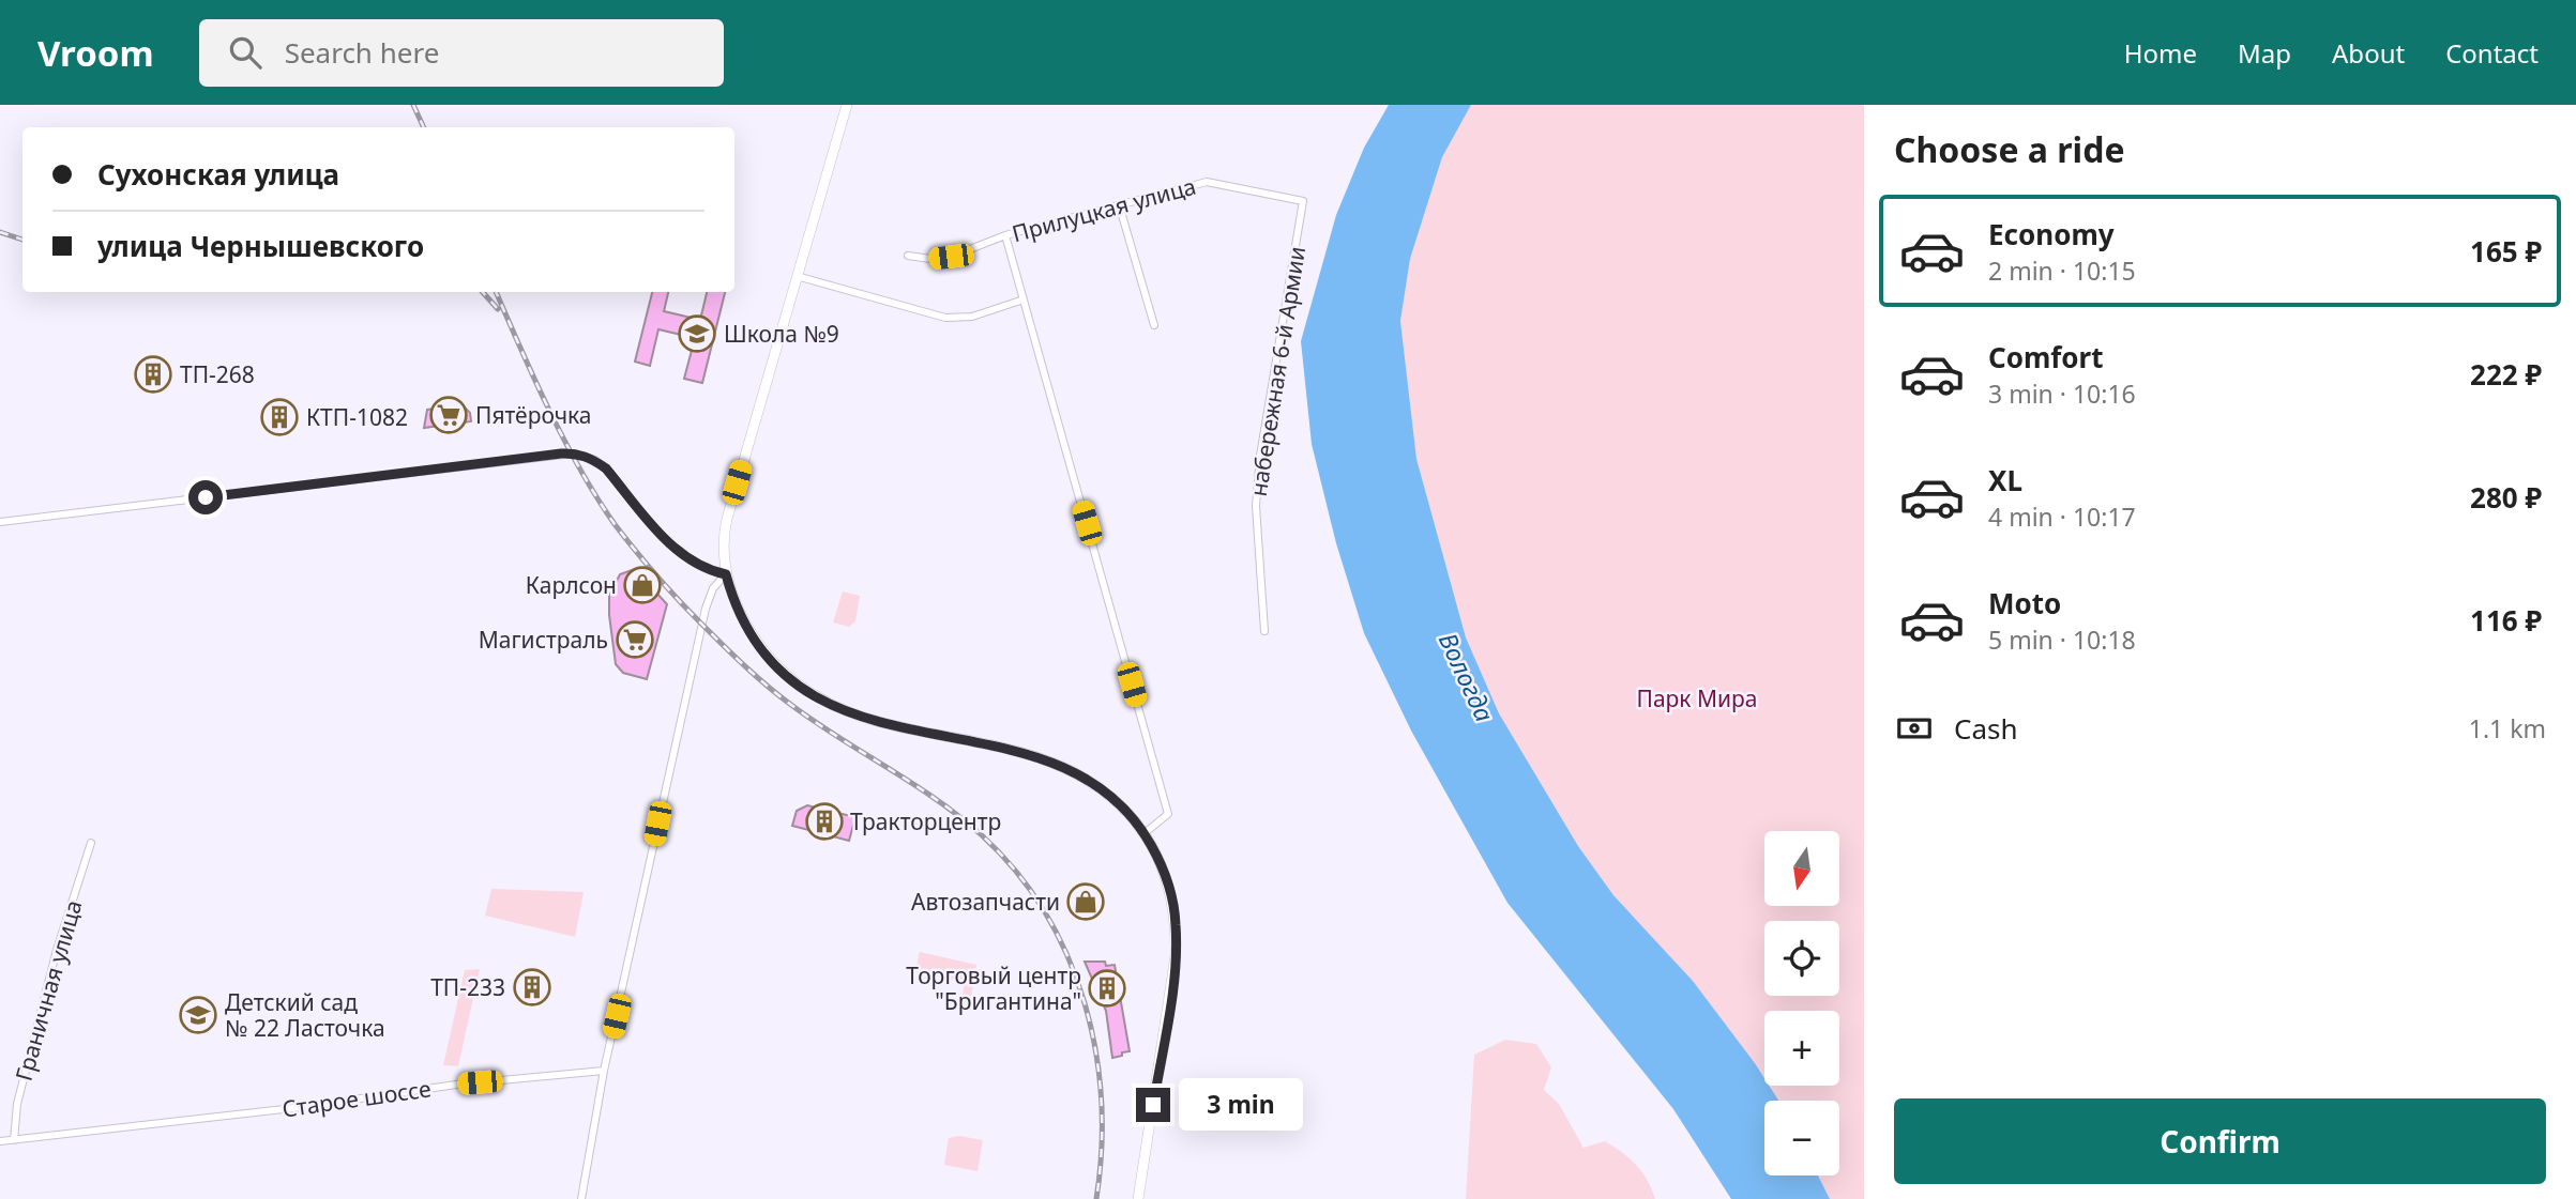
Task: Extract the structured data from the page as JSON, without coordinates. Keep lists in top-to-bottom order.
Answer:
{
  "streets": {
    "street": [
      "Прилуцкая улица",
      "набережная 6-й Армии",
      "Граничная улица",
      "Старое шоссе"
    ]
  },
  "crossings": [
    ["Прилуцкая улица", "набережная 6-й Армии"],
    ["Граничная улица", "Старое шоссе"]
  ],
  "water": ["Вологда"],
  "parks": ["Парк Мира"],
  "places": {
    "school or university": ["Школа №9", "Детский сад № 22 Ласточка"],
    "building": [
      "ТП-268",
      "КТП-1082",
      "Тракторцентр",
      "ТП-233",
      "Торговый центр \"Бригантина\""
    ],
    "supermarket": ["Пятёрочка", "Магистраль"],
    "shop": ["Карлсон", "Автозапчасти"]
  },
  "north": "bottom",
  "page": {
    "header": "Vroom",
    "search": "Search here",
    "nav": [
      "Home",
      "Map",
      "About",
      "Contact"
    ],
    "heading": "Choose a ride",
    "banner": ["Сухонская улица", "улица Чернышевского"],
    "list": [
      {
        "name": "Economy",
        "note": "2 min · 10:15",
        "value": "165 ₽"
      },
      {
        "name": "Comfort",
        "note": "3 min · 10:16",
        "value": "222 ₽"
      },
      {
        "name": "XL",
        "note": "4 min · 10:17",
        "value": "280 ₽"
      },
      {
        "name": "Moto",
        "note": "5 min · 10:18",
        "value": "116 ₽"
      }
    ],
    "pay": ["Cash", "1.1 km"],
    "map_buttons": ["+", "−"],
    "bubble": "3 min",
    "buttons": "Confirm"
  }
}
